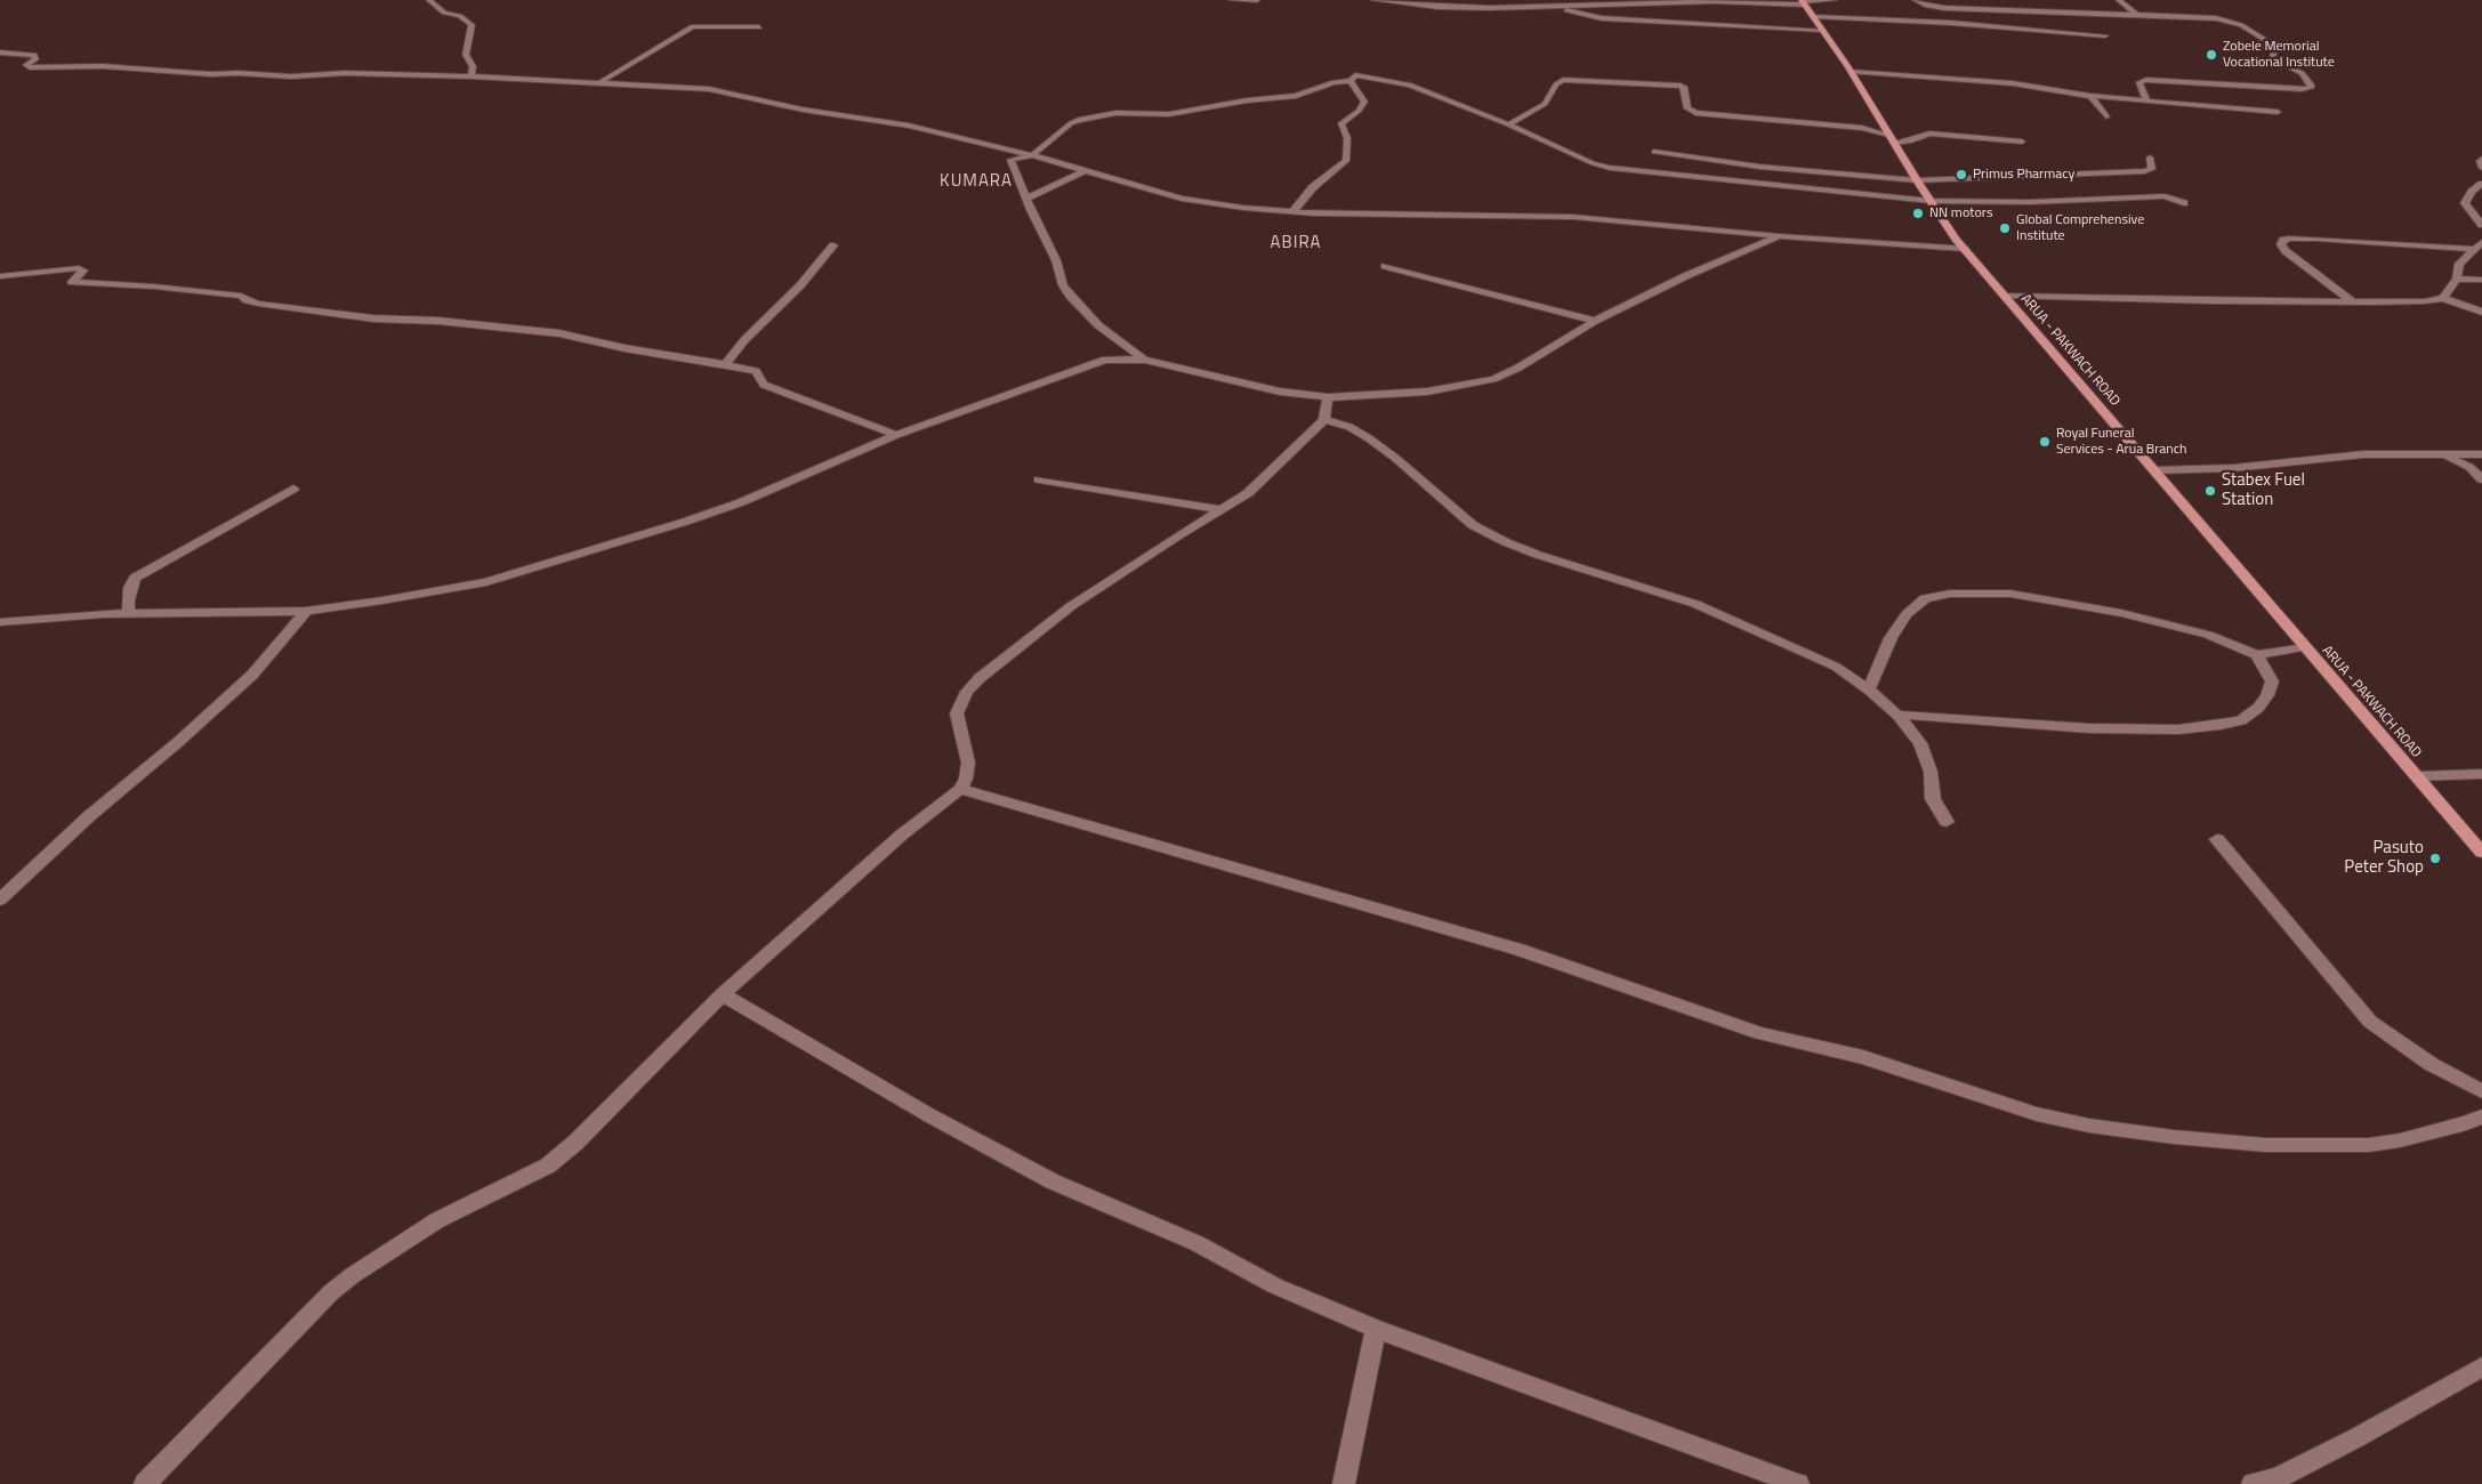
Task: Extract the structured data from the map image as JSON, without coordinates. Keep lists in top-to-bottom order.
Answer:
{
  "streets": {
    "main road": ["ARUA - PAKWACH ROAD"]
  },
  "districts": ["KUMARA", "ABIRA"],
  "places": [
    "Zobele Memorial Vocational Institute",
    "Primus Pharmacy",
    "NN motors",
    "Global Comprehensive Institute",
    "Royal Funeral Services - Arua Branch",
    "Stabex Fuel Station",
    "Pasuto Peter Shop"
  ]
}
